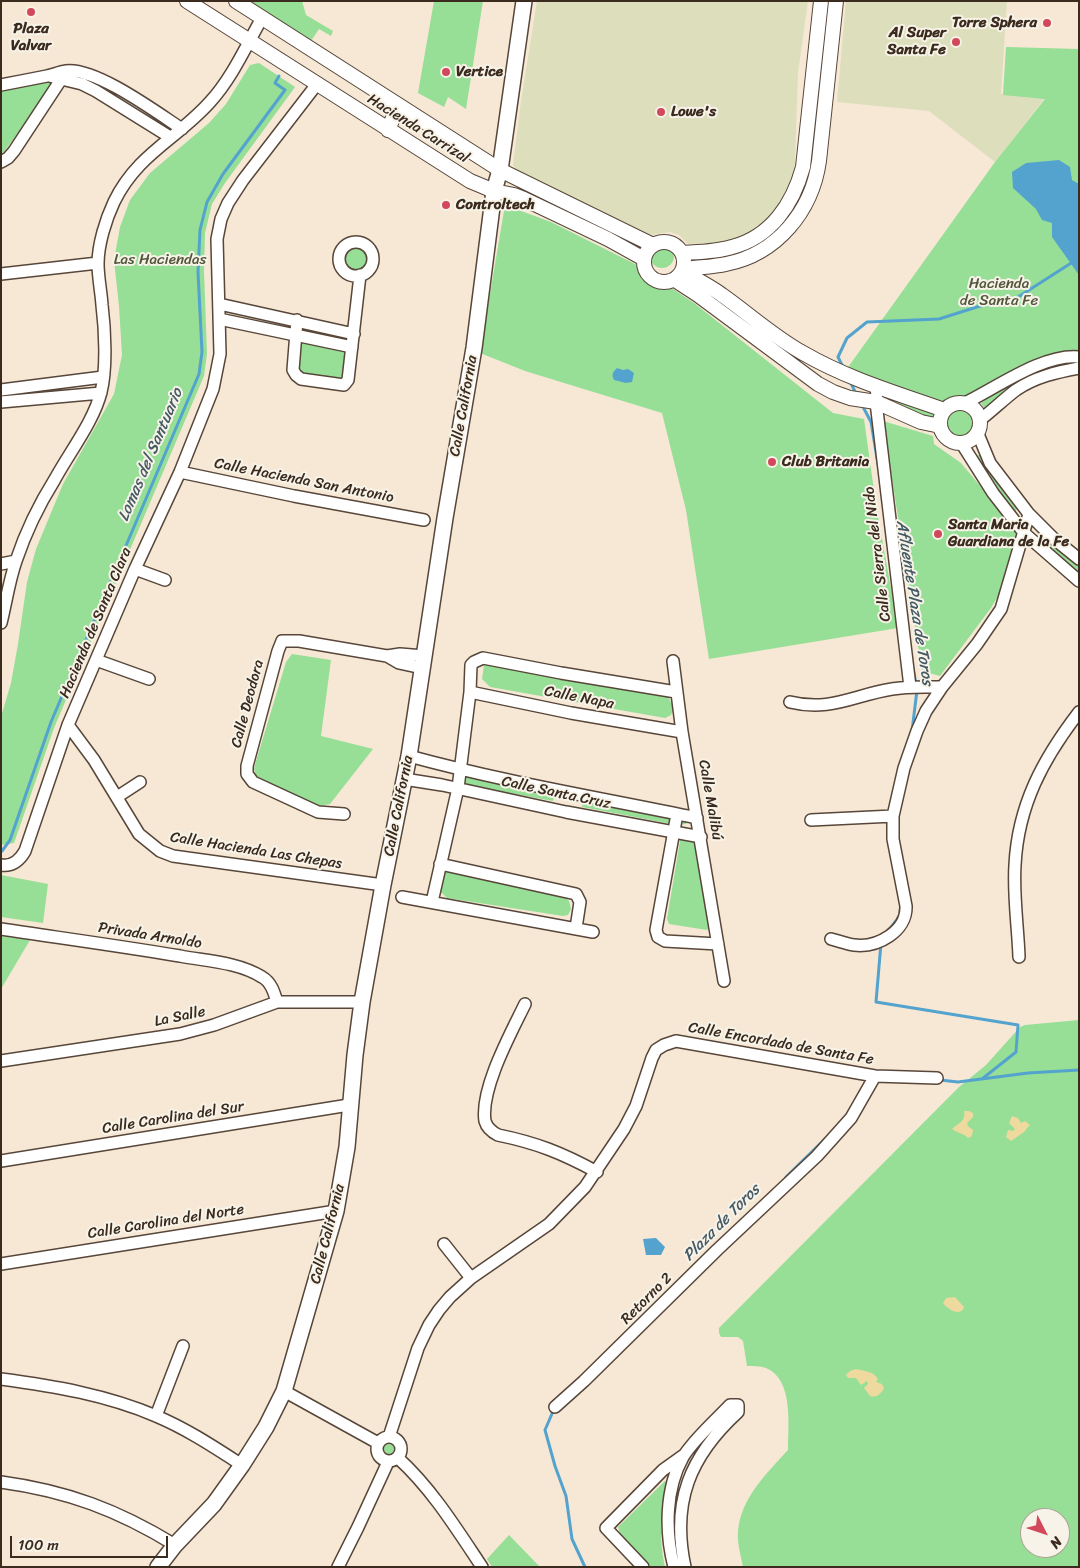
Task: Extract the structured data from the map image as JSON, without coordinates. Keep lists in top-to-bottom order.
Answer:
{
  "streets": {
    "main road": ["Calle California"],
    "street": [
      "Hacienda Carrizal",
      "Calle Hacienda San Antonio",
      "Calle Sierra del Nido",
      "Hacienda de Santa Clara",
      "Calle Napa",
      "Calle Deodora",
      "Calle Santa Cruz",
      "Calle Malibú",
      "Calle Hacienda Las Chepas",
      "Privada Arnoldo",
      "La Salle",
      "Calle Encordado de Santa Fe",
      "Calle Carolina del Sur",
      "Calle Carolina del Norte",
      "Retorno 2"
    ]
  },
  "crossings": [
    ["Hacienda Carrizal", "Calle California"],
    ["Hacienda Carrizal", "Hacienda de Santa Clara"],
    ["Calle California", "Calle Deodora"],
    ["Calle California", "Calle Santa Cruz"],
    ["Calle California", "Calle Hacienda Las Chepas"],
    ["Calle California", "La Salle"],
    ["Calle California", "Calle Carolina del Sur"],
    ["Calle California", "Calle Carolina del Norte"],
    ["Calle Hacienda San Antonio", "Hacienda de Santa Clara"],
    ["Hacienda de Santa Clara", "Calle Hacienda Las Chepas"],
    ["Calle Napa", "Calle Malibú"],
    ["Calle Santa Cruz", "Calle Malibú"],
    ["Privada Arnoldo", "La Salle"],
    ["Calle Encordado de Santa Fe", "Retorno 2"]
  ],
  "water": ["Lomas del Santuario", "Afluente Plaza de Toros", "Plaza de Toros"],
  "parks": ["Las Haciendas", "Hacienda de Santa Fe"],
  "places": [
    "Plaza Valvar",
    "Torre Sphera",
    "Al Super Santa Fe",
    "Vertice",
    "Lowe's",
    "Controltech",
    "Club Britania",
    "Santa Maria Guardiana de la Fe"
  ],
  "scale_bar": "100 m",
  "north": "bottom right"
}
